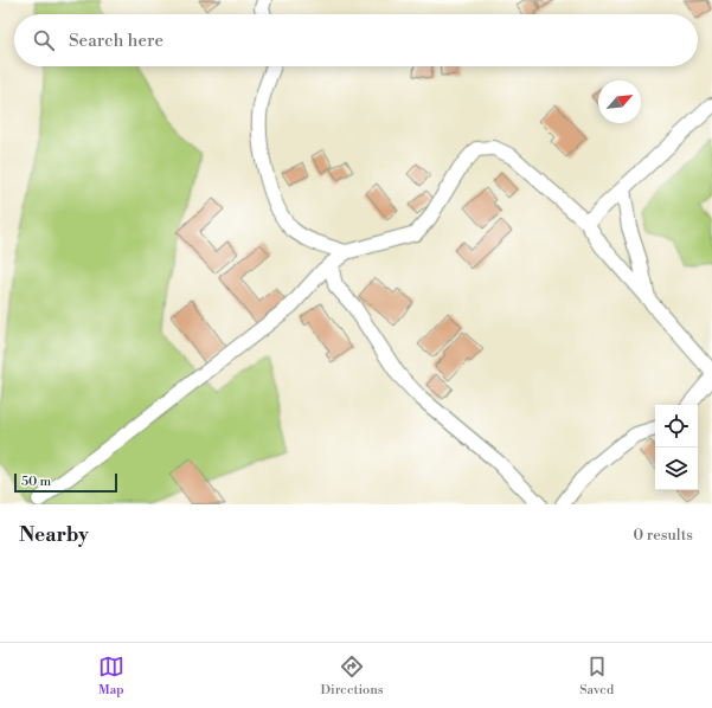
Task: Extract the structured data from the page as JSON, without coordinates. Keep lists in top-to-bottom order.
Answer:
{
  "scale_bar": "50 m",
  "north": "top right",
  "page": {
    "search": "Search here",
    "scale": "50 m",
    "heading": ["Nearby", "0 results"],
    "nav": ["Map", "Directions", "Saved"]
  }
}
